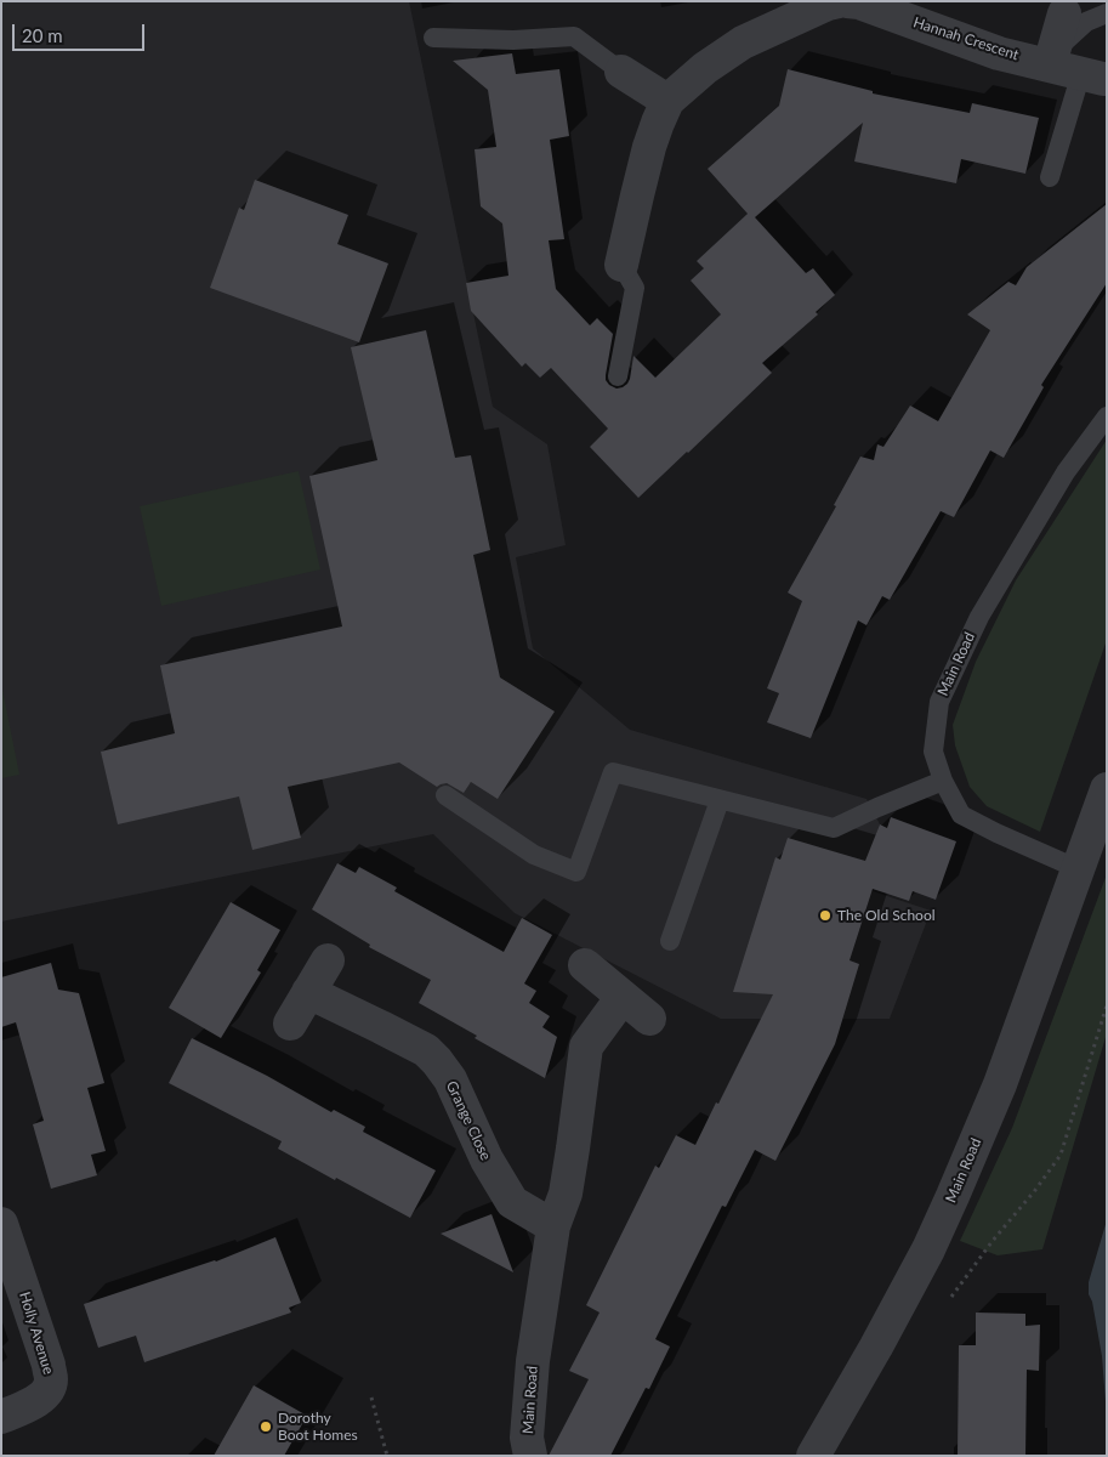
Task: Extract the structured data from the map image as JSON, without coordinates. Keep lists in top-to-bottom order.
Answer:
{
  "streets": {
    "street": [
      "Hannah Crescent",
      "Main Road",
      "Grange Close",
      "Holly Avenue"
    ]
  },
  "crossings": [
    ["Main Road", "Grange Close"]
  ],
  "places": ["The Old School", "Dorothy Boot Homes"],
  "scale_bar": "20 m"
}
